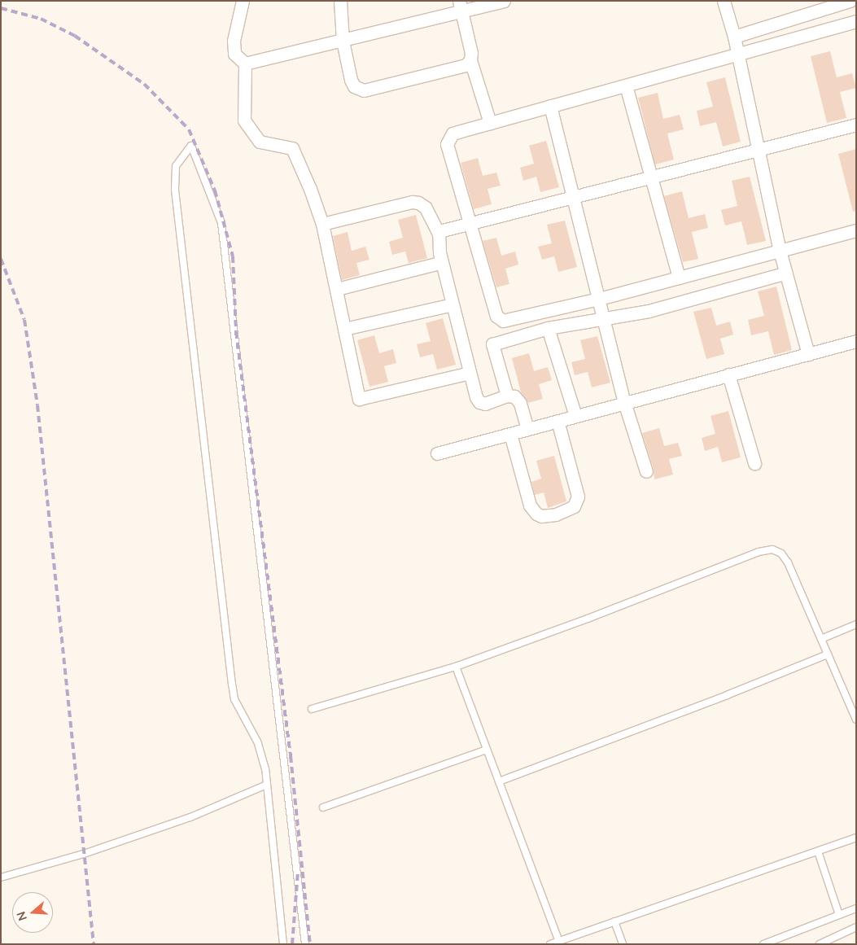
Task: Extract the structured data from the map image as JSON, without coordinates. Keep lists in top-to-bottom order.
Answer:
{
  "north": "left"
}
